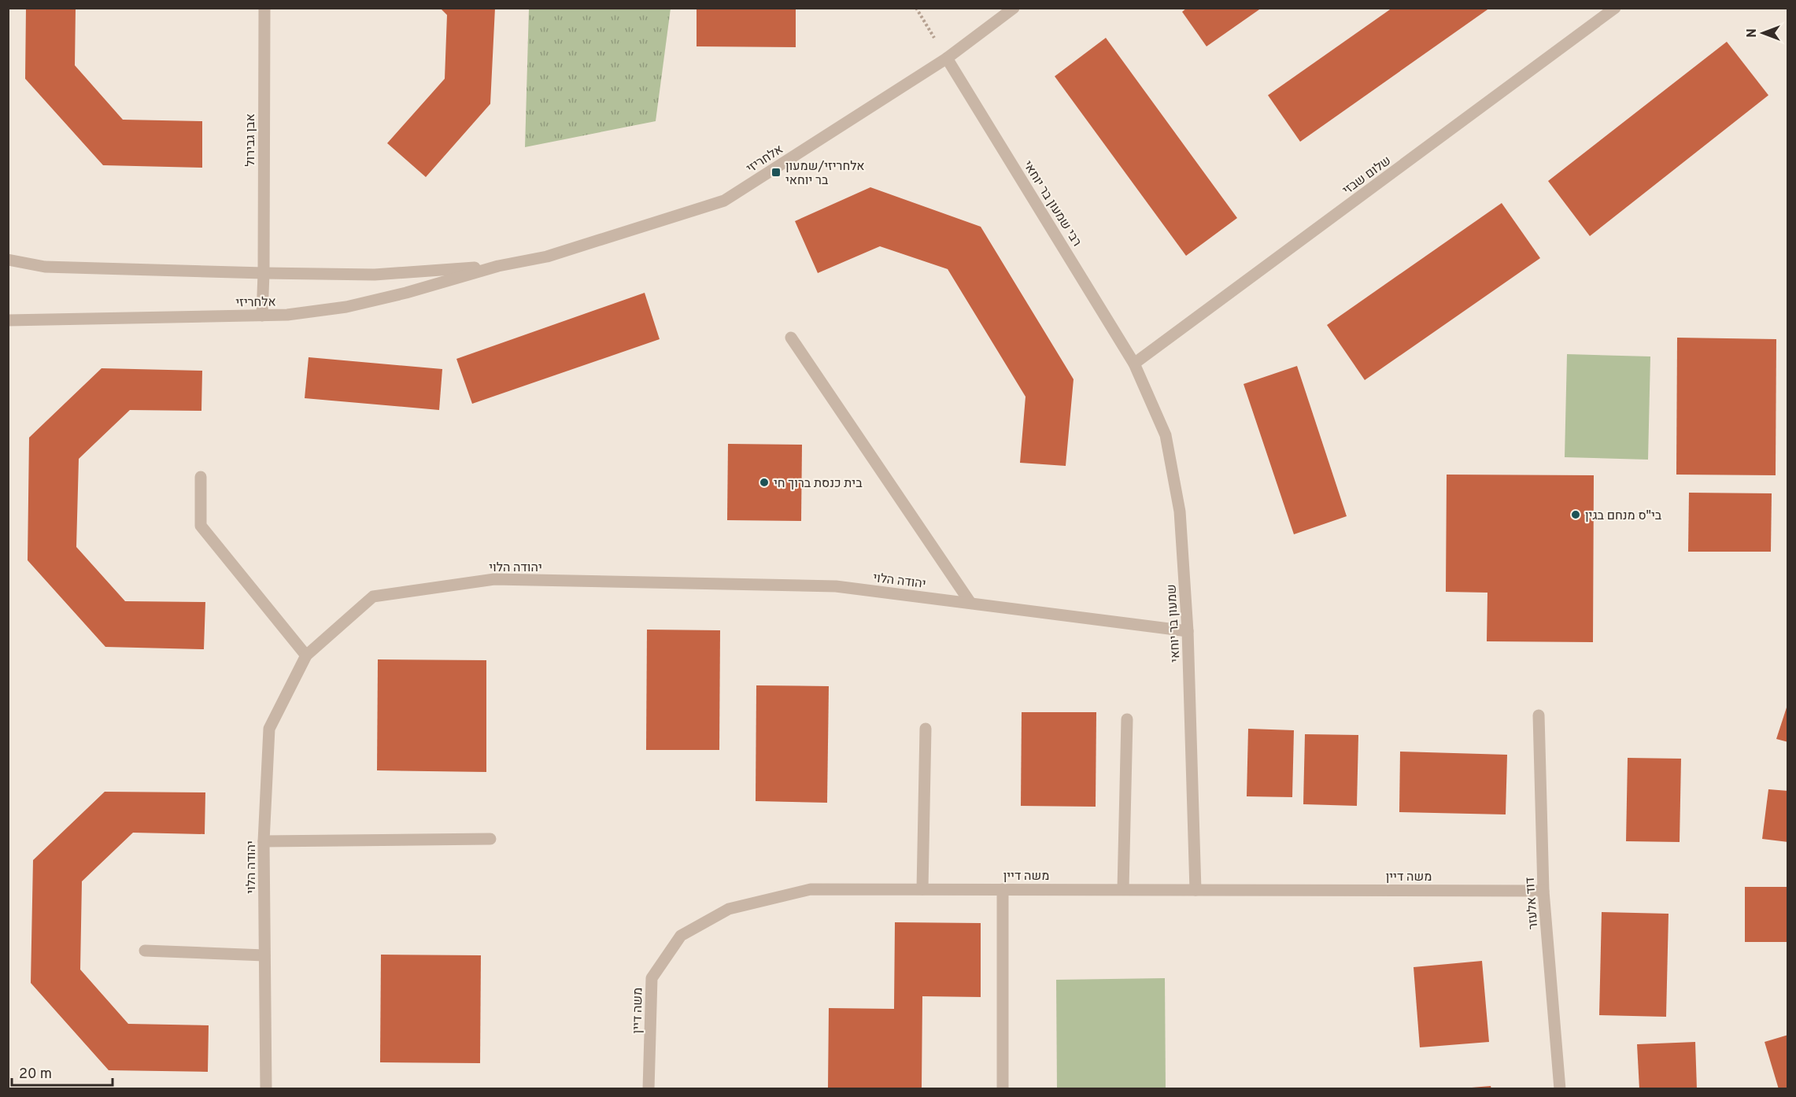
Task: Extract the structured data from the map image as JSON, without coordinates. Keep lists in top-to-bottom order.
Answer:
{
  "streets": {
    "street": [
      "אבן גבירול",
      "אלחריזי",
      "שלום שבזי",
      "רבי שמעון בר יוחאי",
      "יהודה הלוי",
      "שמעון בר יוחאי",
      "משה דיין",
      "דוד אלעזר"
    ]
  },
  "crossings": [
    ["אבן גבירול", "אלחריזי"],
    ["אלחריזי", "רבי שמעון בר יוחאי"],
    ["שלום שבזי", "רבי שמעון בר יוחאי"],
    ["שלום שבזי", "שמעון בר יוחאי"],
    ["רבי שמעון בר יוחאי", "שמעון בר יוחאי"],
    ["יהודה הלוי", "שמעון בר יוחאי"],
    ["שמעון בר יוחאי", "משה דיין"],
    ["משה דיין", "דוד אלעזר"]
  ],
  "places": {
    "transit": ["אלחריזי/שמעון בר יוחאי"],
    "other": ["בית כנסת ברוך חי", "בי\"ס מנחם בגין"]
  },
  "scale_bar": "20 m",
  "north": "left"
}
